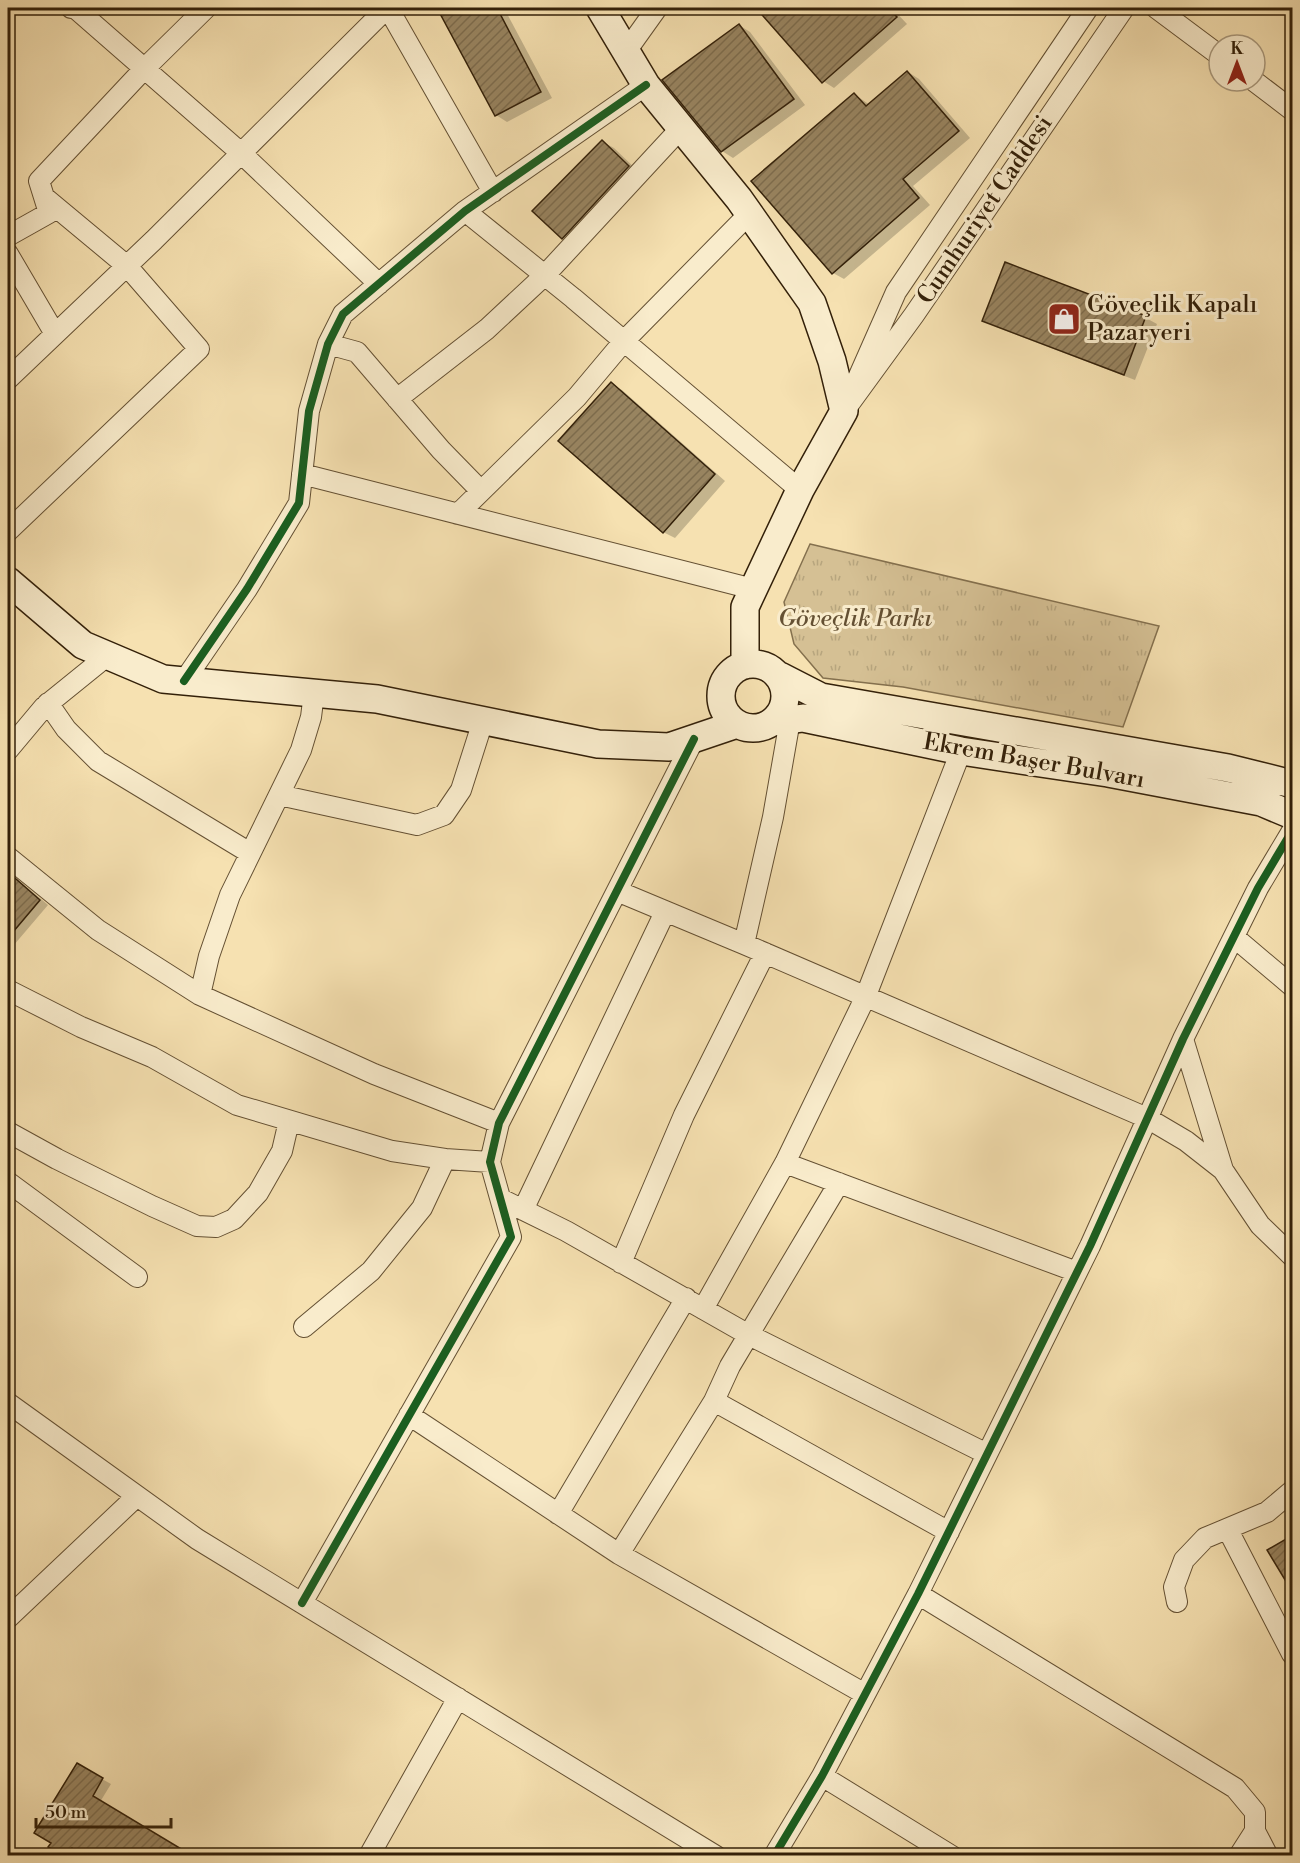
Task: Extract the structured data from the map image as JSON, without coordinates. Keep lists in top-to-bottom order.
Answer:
{
  "streets": {
    "street": ["Cumhuriyet Caddesi", "Ekrem Başer Bulvarı"]
  },
  "crossings": [
    ["Cumhuriyet Caddesi", "Ekrem Başer Bulvarı"]
  ],
  "parks": ["Göveçlik Parkı"],
  "places": {
    "shop": ["Göveçlik Kapalı Pazaryeri"]
  },
  "scale_bar": "50 m",
  "north": "top"
}
